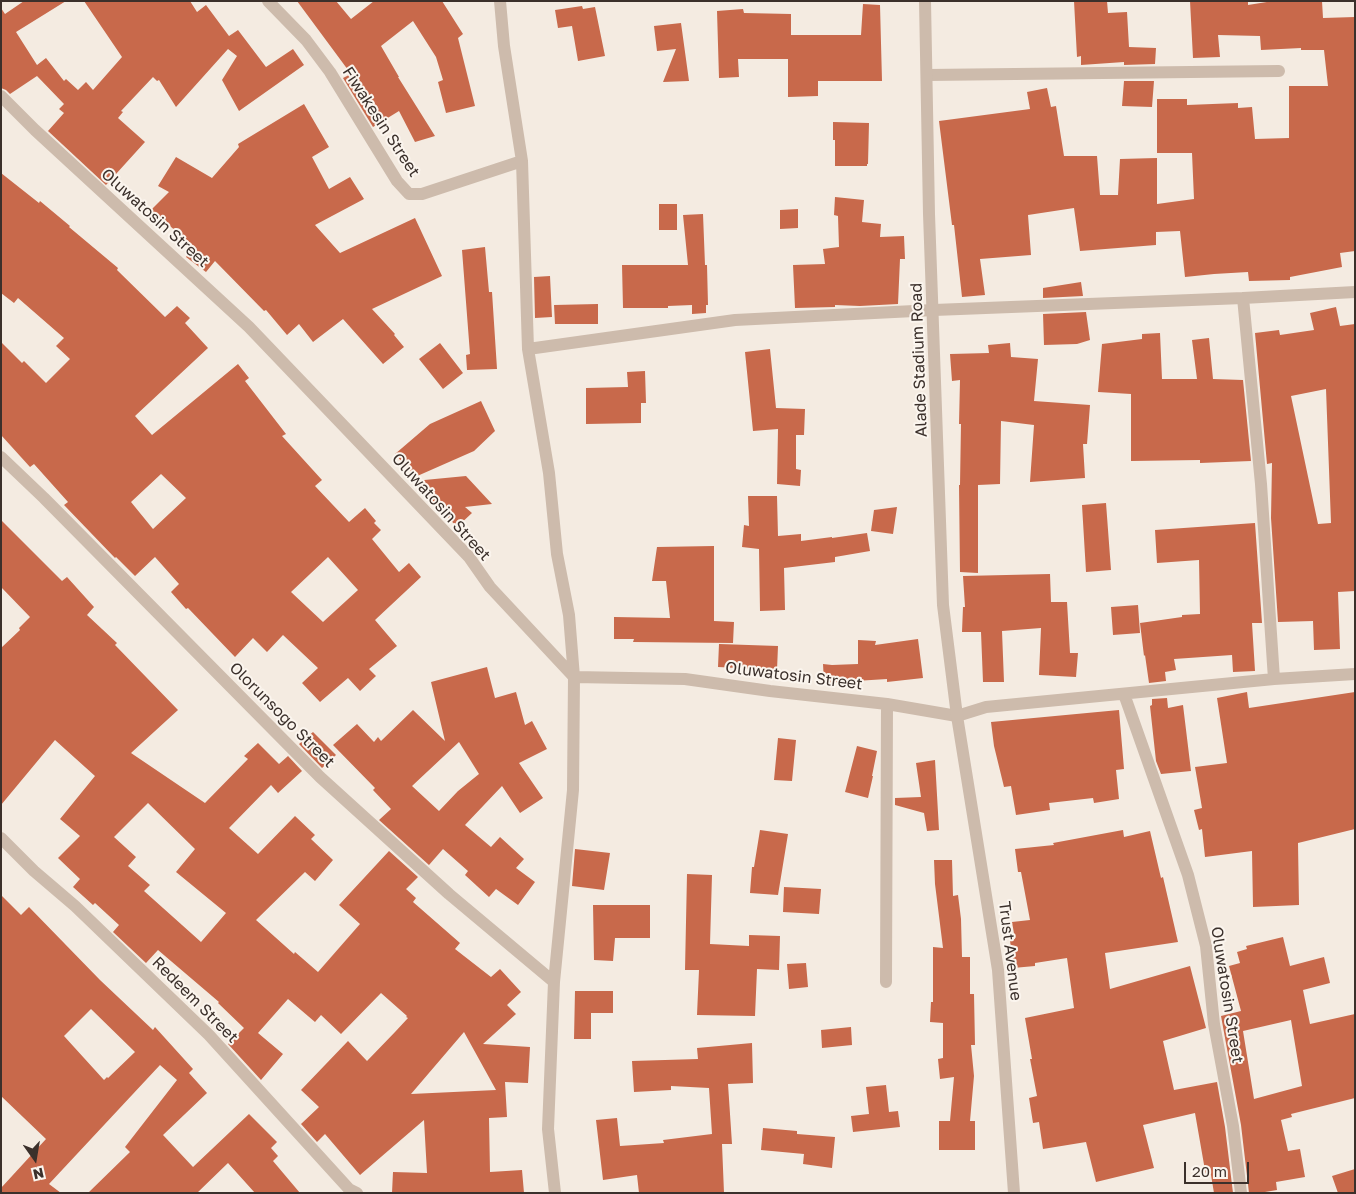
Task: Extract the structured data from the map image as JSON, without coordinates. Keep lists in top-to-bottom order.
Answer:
{
  "streets": {
    "street": [
      "Fiwakesin Street",
      "Oluwatosin Street",
      "Alade Stadium Road",
      "Olorunsogo Street",
      "Trust Avenue",
      "Redeem Street"
    ]
  },
  "crossings": [
    ["Oluwatosin Street", "Alade Stadium Road"],
    ["Oluwatosin Street", "Trust Avenue"],
    ["Alade Stadium Road", "Trust Avenue"]
  ],
  "scale_bar": "20 m",
  "north": "bottom"
}
